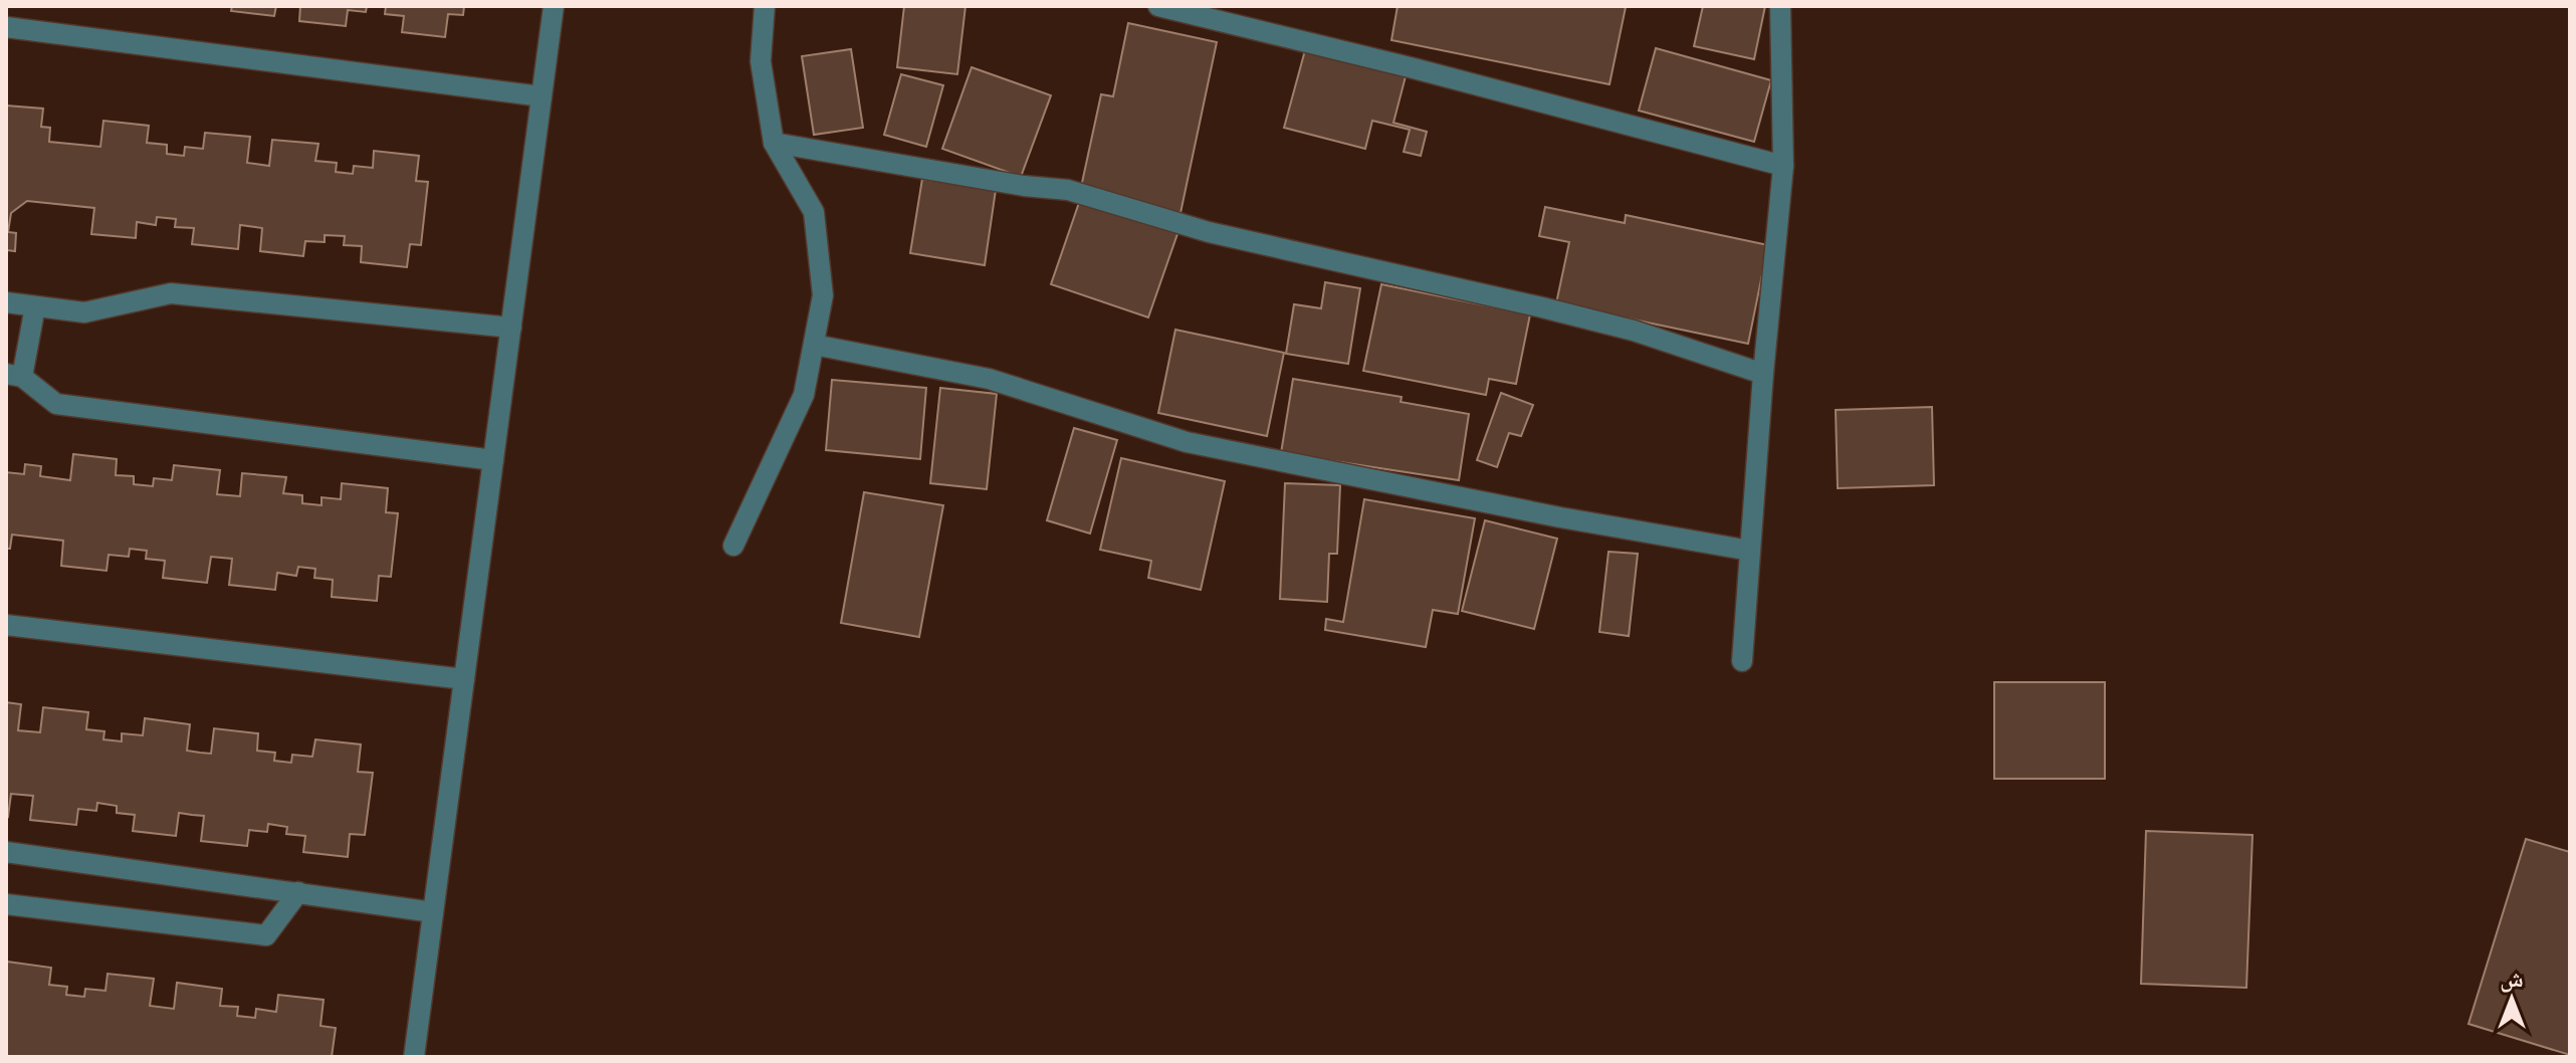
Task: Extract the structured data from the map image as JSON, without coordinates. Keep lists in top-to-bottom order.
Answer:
{
  "north": "top"
}
